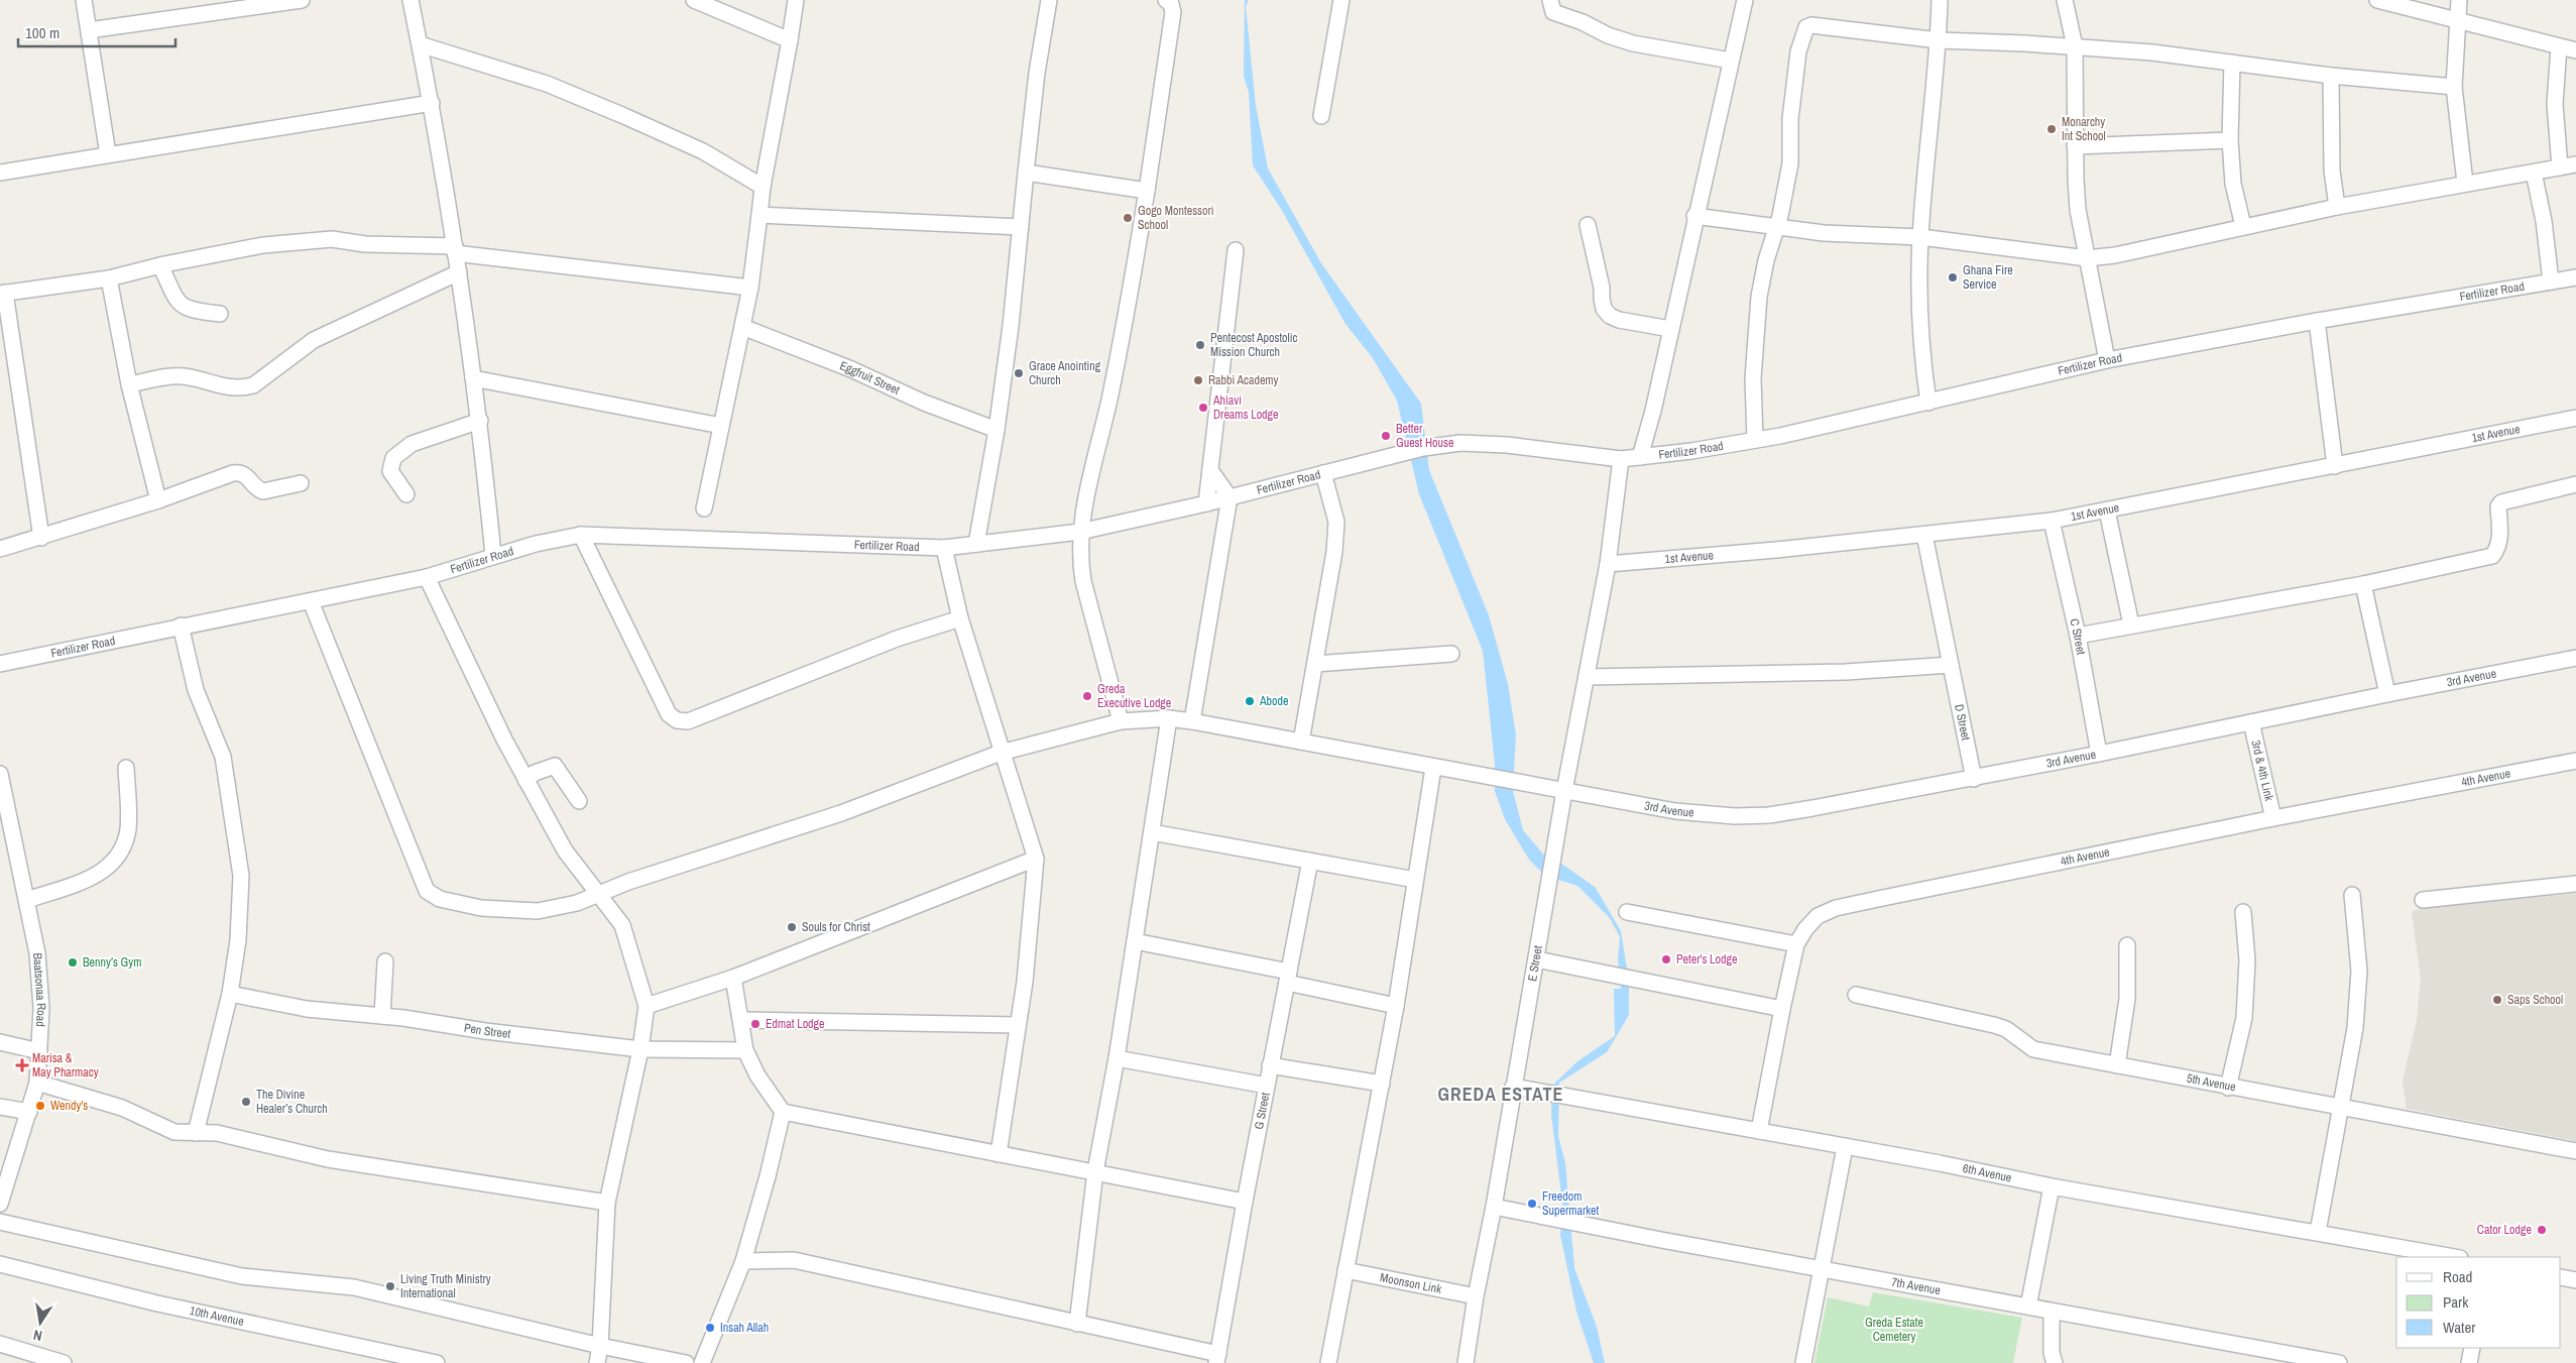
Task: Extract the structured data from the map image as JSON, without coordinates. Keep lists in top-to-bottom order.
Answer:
{
  "streets": {
    "street": [
      "Fertilizer Road",
      "Eggfruit Street",
      "1st Avenue",
      "C Street",
      "3rd Avenue",
      "D Street",
      "3rd & 4th Link",
      "4th Avenue",
      "E Street",
      "Baatsonaa Road",
      "Pen Street",
      "5th Avenue",
      "G Street",
      "6th Avenue",
      "Moonson Link",
      "7th Avenue",
      "10th Avenue"
    ]
  },
  "crossings": [
    ["Fertilizer Road", "3rd Avenue"],
    ["Fertilizer Road", "E Street"],
    ["1st Avenue", "C Street"],
    ["1st Avenue", "D Street"],
    ["1st Avenue", "E Street"],
    ["C Street", "3rd Avenue"],
    ["3rd Avenue", "D Street"],
    ["3rd Avenue", "3rd & 4th Link"],
    ["3rd Avenue", "E Street"],
    ["3rd & 4th Link", "4th Avenue"],
    ["4th Avenue", "6th Avenue"],
    ["E Street", "6th Avenue"],
    ["E Street", "Moonson Link"],
    ["E Street", "7th Avenue"]
  ],
  "districts": ["GREDA ESTATE"],
  "parks": ["Greda Estate Cemetery"],
  "places": {
    "other": [
      "Monarchy Int School",
      "Gogo Montessori School",
      "Ghana Fire Service",
      "Pentecost Apostolic Mission Church",
      "Grace Anointing Church",
      "Rabbi Academy",
      "Ahiavi Dreams Lodge",
      "Better Guest House",
      "Greda Executive Lodge",
      "Abode",
      "Souls for Christ",
      "Peter's Lodge",
      "Benny’s Gym",
      "Saps School",
      "Edmat Lodge",
      "The Divine Healer’s Church",
      "Wendy's",
      "Freedom Supermarket",
      "Cator Lodge",
      "Living Truth Ministry International",
      "Insah Allah"
    ],
    "health": ["Marisa & May Pharmacy"]
  },
  "legend": ["Road", "Park", "Water"],
  "scale_bar": "100 m",
  "north": "bottom"
}
